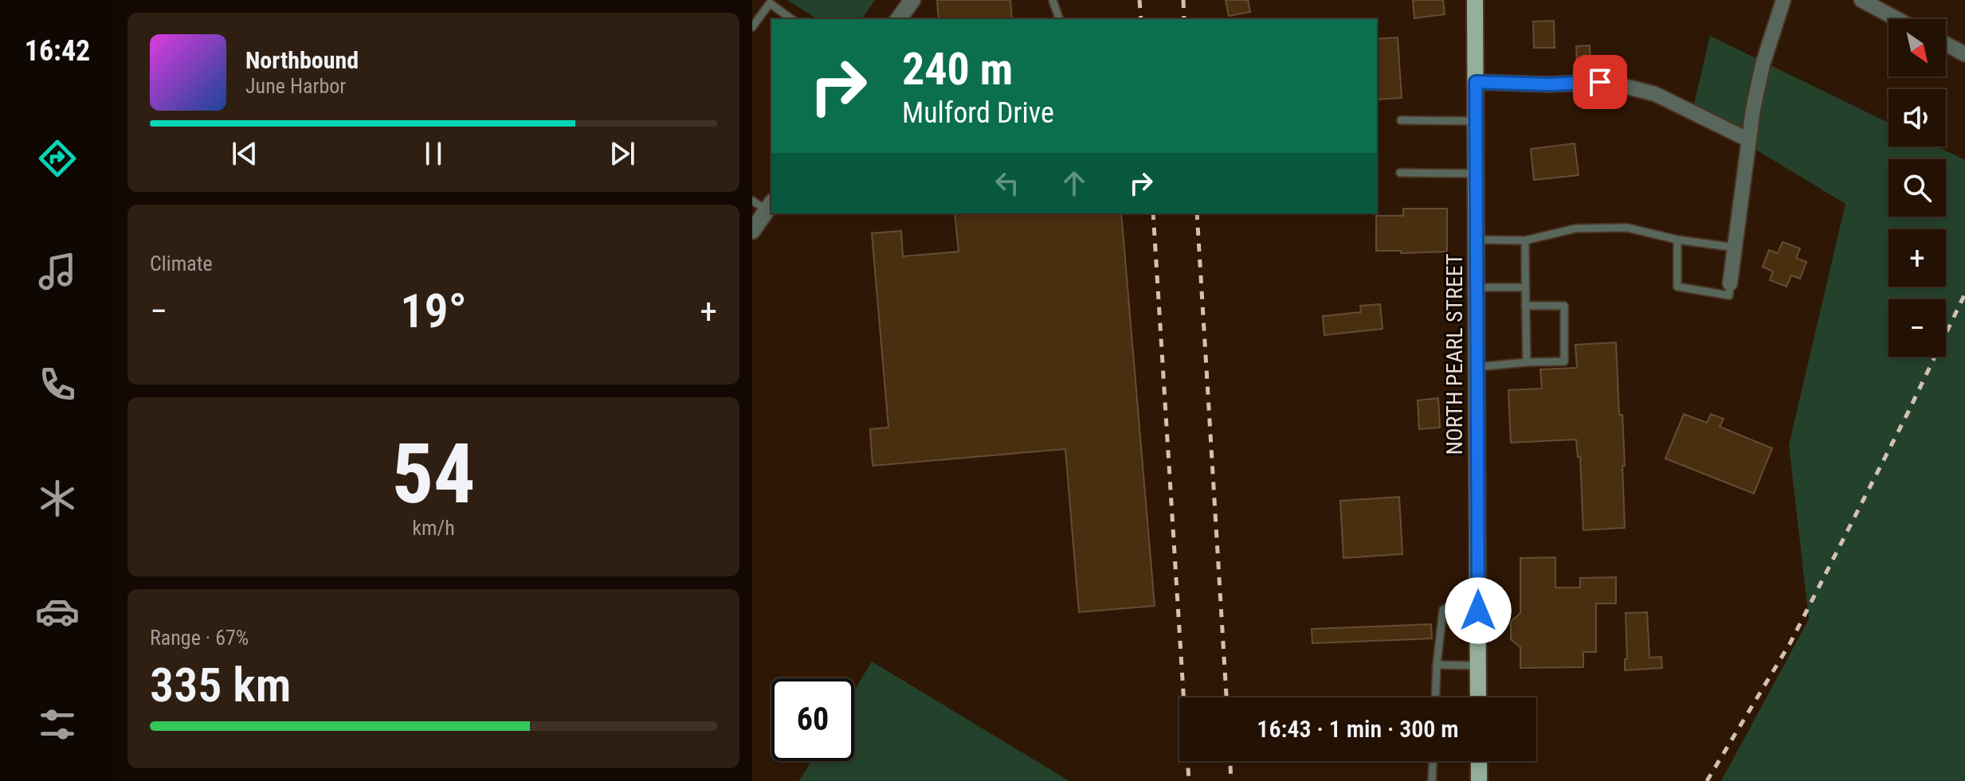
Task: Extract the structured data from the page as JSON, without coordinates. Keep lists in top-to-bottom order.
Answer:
{
  "streets": {
    "main road": ["NORTH PEARL STREET"]
  },
  "north": "bottom right",
  "page": {
    "tabs": "16:42",
    "map_buttons": ["+", "−"],
    "turn": ["240 m", "Mulford Drive"],
    "song": ["Northbound", "June Harbor"],
    "tile": [
      "Climate",
      ["54", "km/h"],
      ["Range · 67%", "335 km"]
    ],
    "heat": ["−", "19°", "+"],
    "limit": "60",
    "trip": "16:43 · 1 min · 300 m"
  }
}
